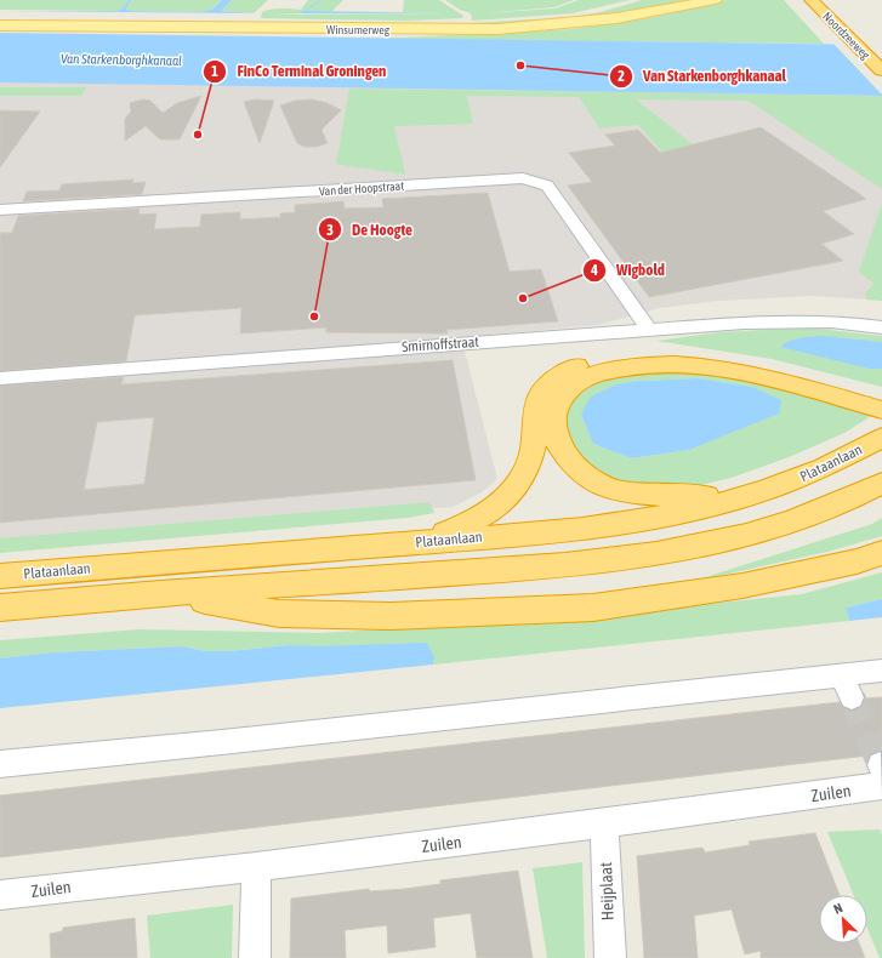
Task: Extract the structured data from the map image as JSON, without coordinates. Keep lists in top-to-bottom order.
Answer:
{
  "streets": {
    "highway": ["Noordzeeweg", "Plataanlaan"],
    "main road": ["Winsumerweg"],
    "street": [
      "Van der Hoopstraat",
      "Smirnoffstraat",
      "Zuilen",
      "Heijplaat"
    ]
  },
  "crossings": [
    ["Van der Hoopstraat", "Smirnoffstraat"],
    ["Zuilen", "Heijplaat"]
  ],
  "water": ["Van Starkenborghkanaal"],
  "places": [
    "Van Starkenborghkanaal",
    "FinCo Terminal Groningen",
    "Wigbold",
    "De Hoogte"
  ],
  "north": "top left"
}
